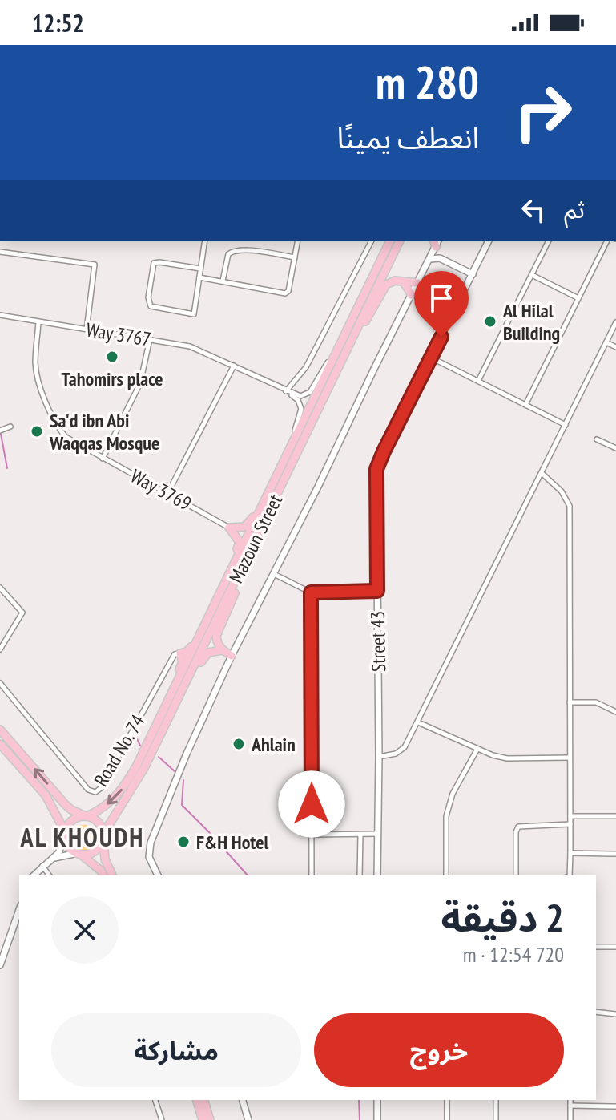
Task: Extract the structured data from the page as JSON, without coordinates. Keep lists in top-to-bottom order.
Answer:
{
  "streets": {
    "main road": ["Mazoun Street"],
    "street": [
      "Way 3767",
      "Way 3769",
      "Street 43",
      "Road No. 74"
    ]
  },
  "crossings": [
    ["Way 3767", "Way 3769"]
  ],
  "districts": ["AL KHOUDH"],
  "places": [
    "Al Hilal Building",
    "Tahomirs place",
    "Sa'd ibn Abi Waqqas Mosque",
    "Ahlain",
    "F&H Hotel"
  ],
  "page": {
    "status": "12:52",
    "turn": ["280 m", "انعطف يمينًا"],
    "then": "ثم",
    "heading": ["2 دقيقة", "720 m · 12:54"],
    "buttons": ["خروج", "مشاركة"]
  }
}
